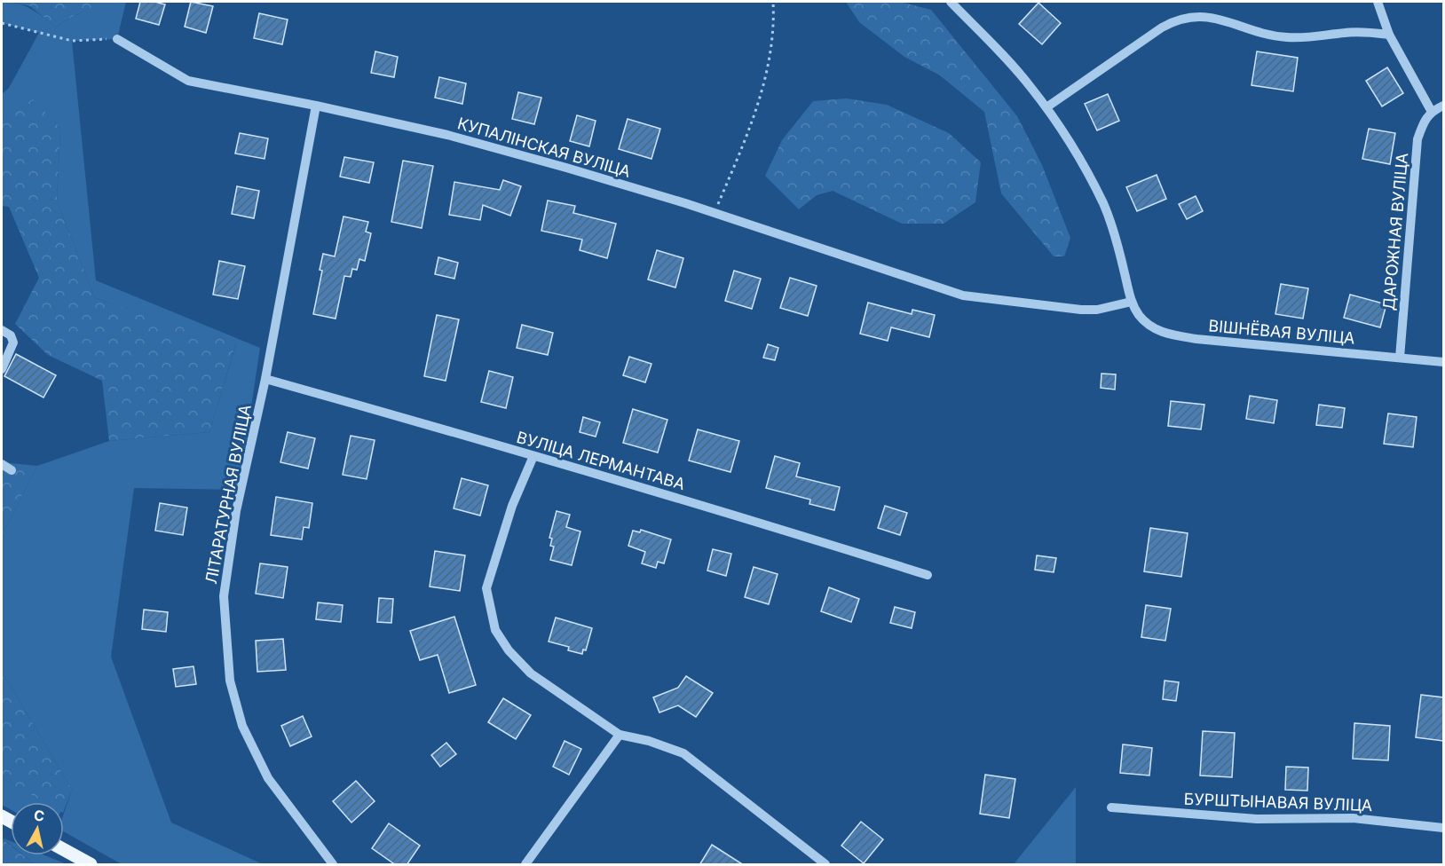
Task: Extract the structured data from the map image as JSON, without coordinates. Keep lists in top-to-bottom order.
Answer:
{
  "streets": {
    "street": [
      "КУПАЛІНСКАЯ ВУЛІЦА",
      "ДАРОЖНАЯ ВУЛІЦА",
      "ВІШНЁВАЯ ВУЛІЦА",
      "ВУЛІЦА ЛЕРМАНТАВА",
      "ЛІТАРАТУРНАЯ ВУЛІЦА",
      "БУРШТЫНАВАЯ ВУЛІЦА"
    ]
  },
  "crossings": [
    ["КУПАЛІНСКАЯ ВУЛІЦА", "ВІШНЁВАЯ ВУЛІЦА"],
    ["КУПАЛІНСКАЯ ВУЛІЦА", "ЛІТАРАТУРНАЯ ВУЛІЦА"],
    ["ДАРОЖНАЯ ВУЛІЦА", "ВІШНЁВАЯ ВУЛІЦА"],
    ["ВУЛІЦА ЛЕРМАНТАВА", "ЛІТАРАТУРНАЯ ВУЛІЦА"]
  ],
  "north": "top"
}
